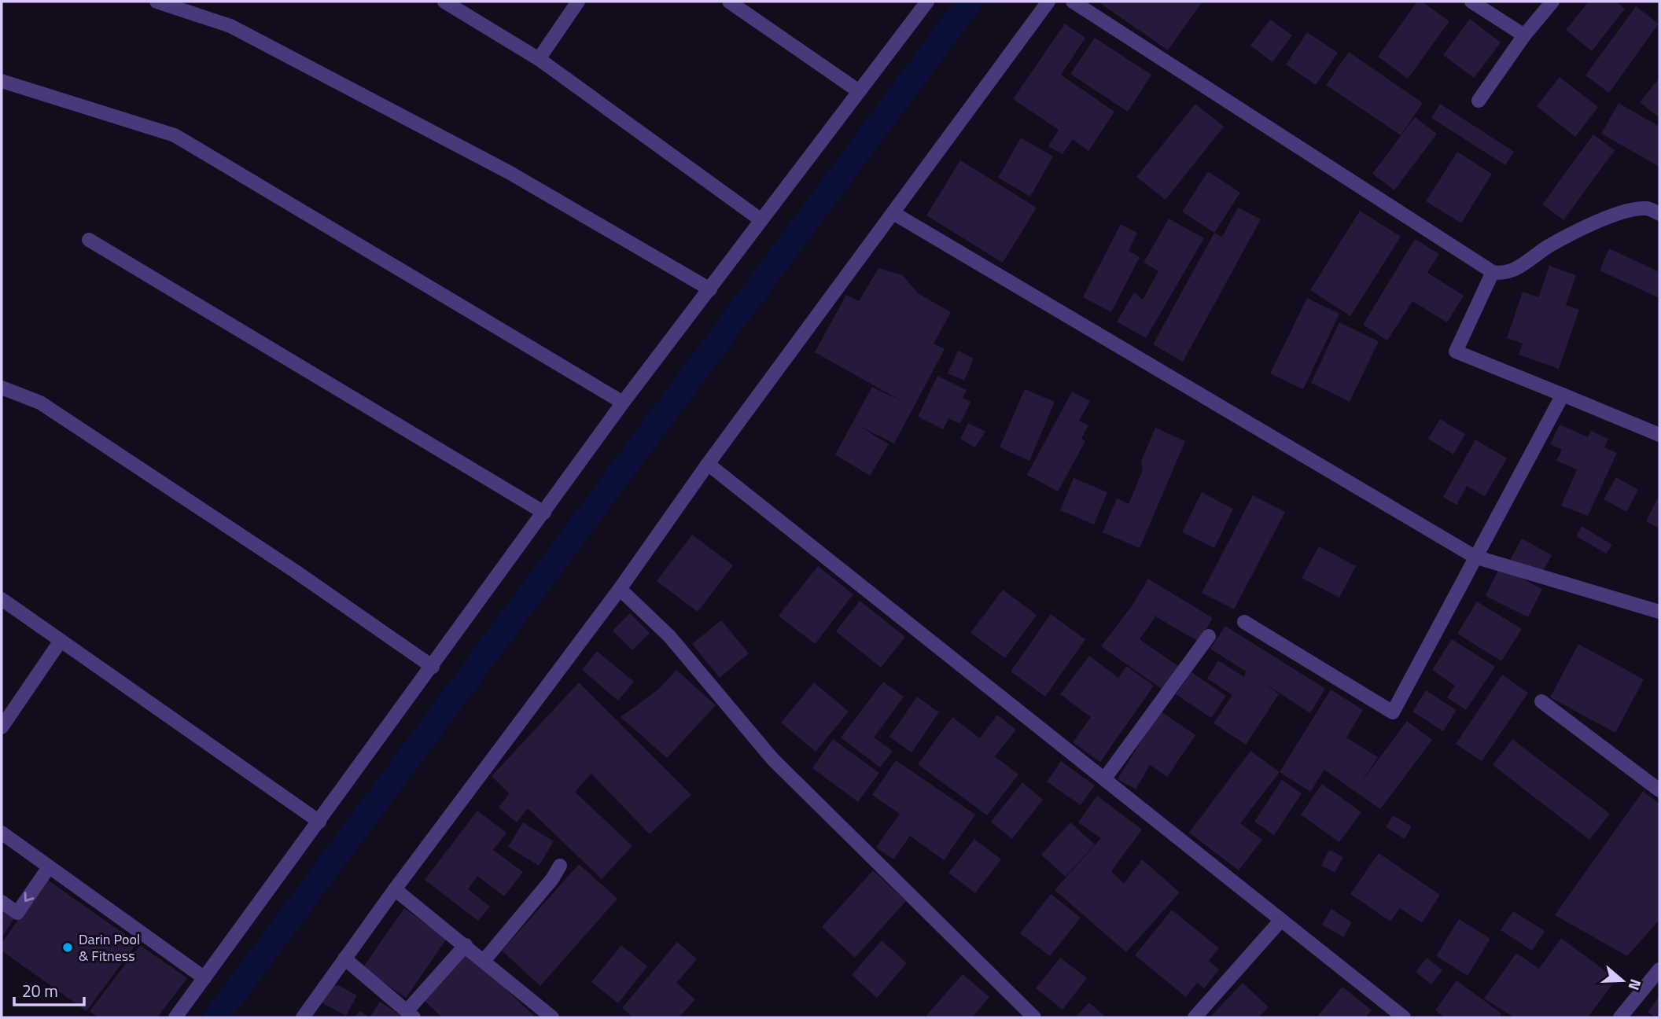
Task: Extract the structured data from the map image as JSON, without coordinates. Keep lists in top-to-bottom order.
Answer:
{
  "places": ["Darin Pool & Fitness"],
  "scale_bar": "20 m",
  "north": "right"
}
